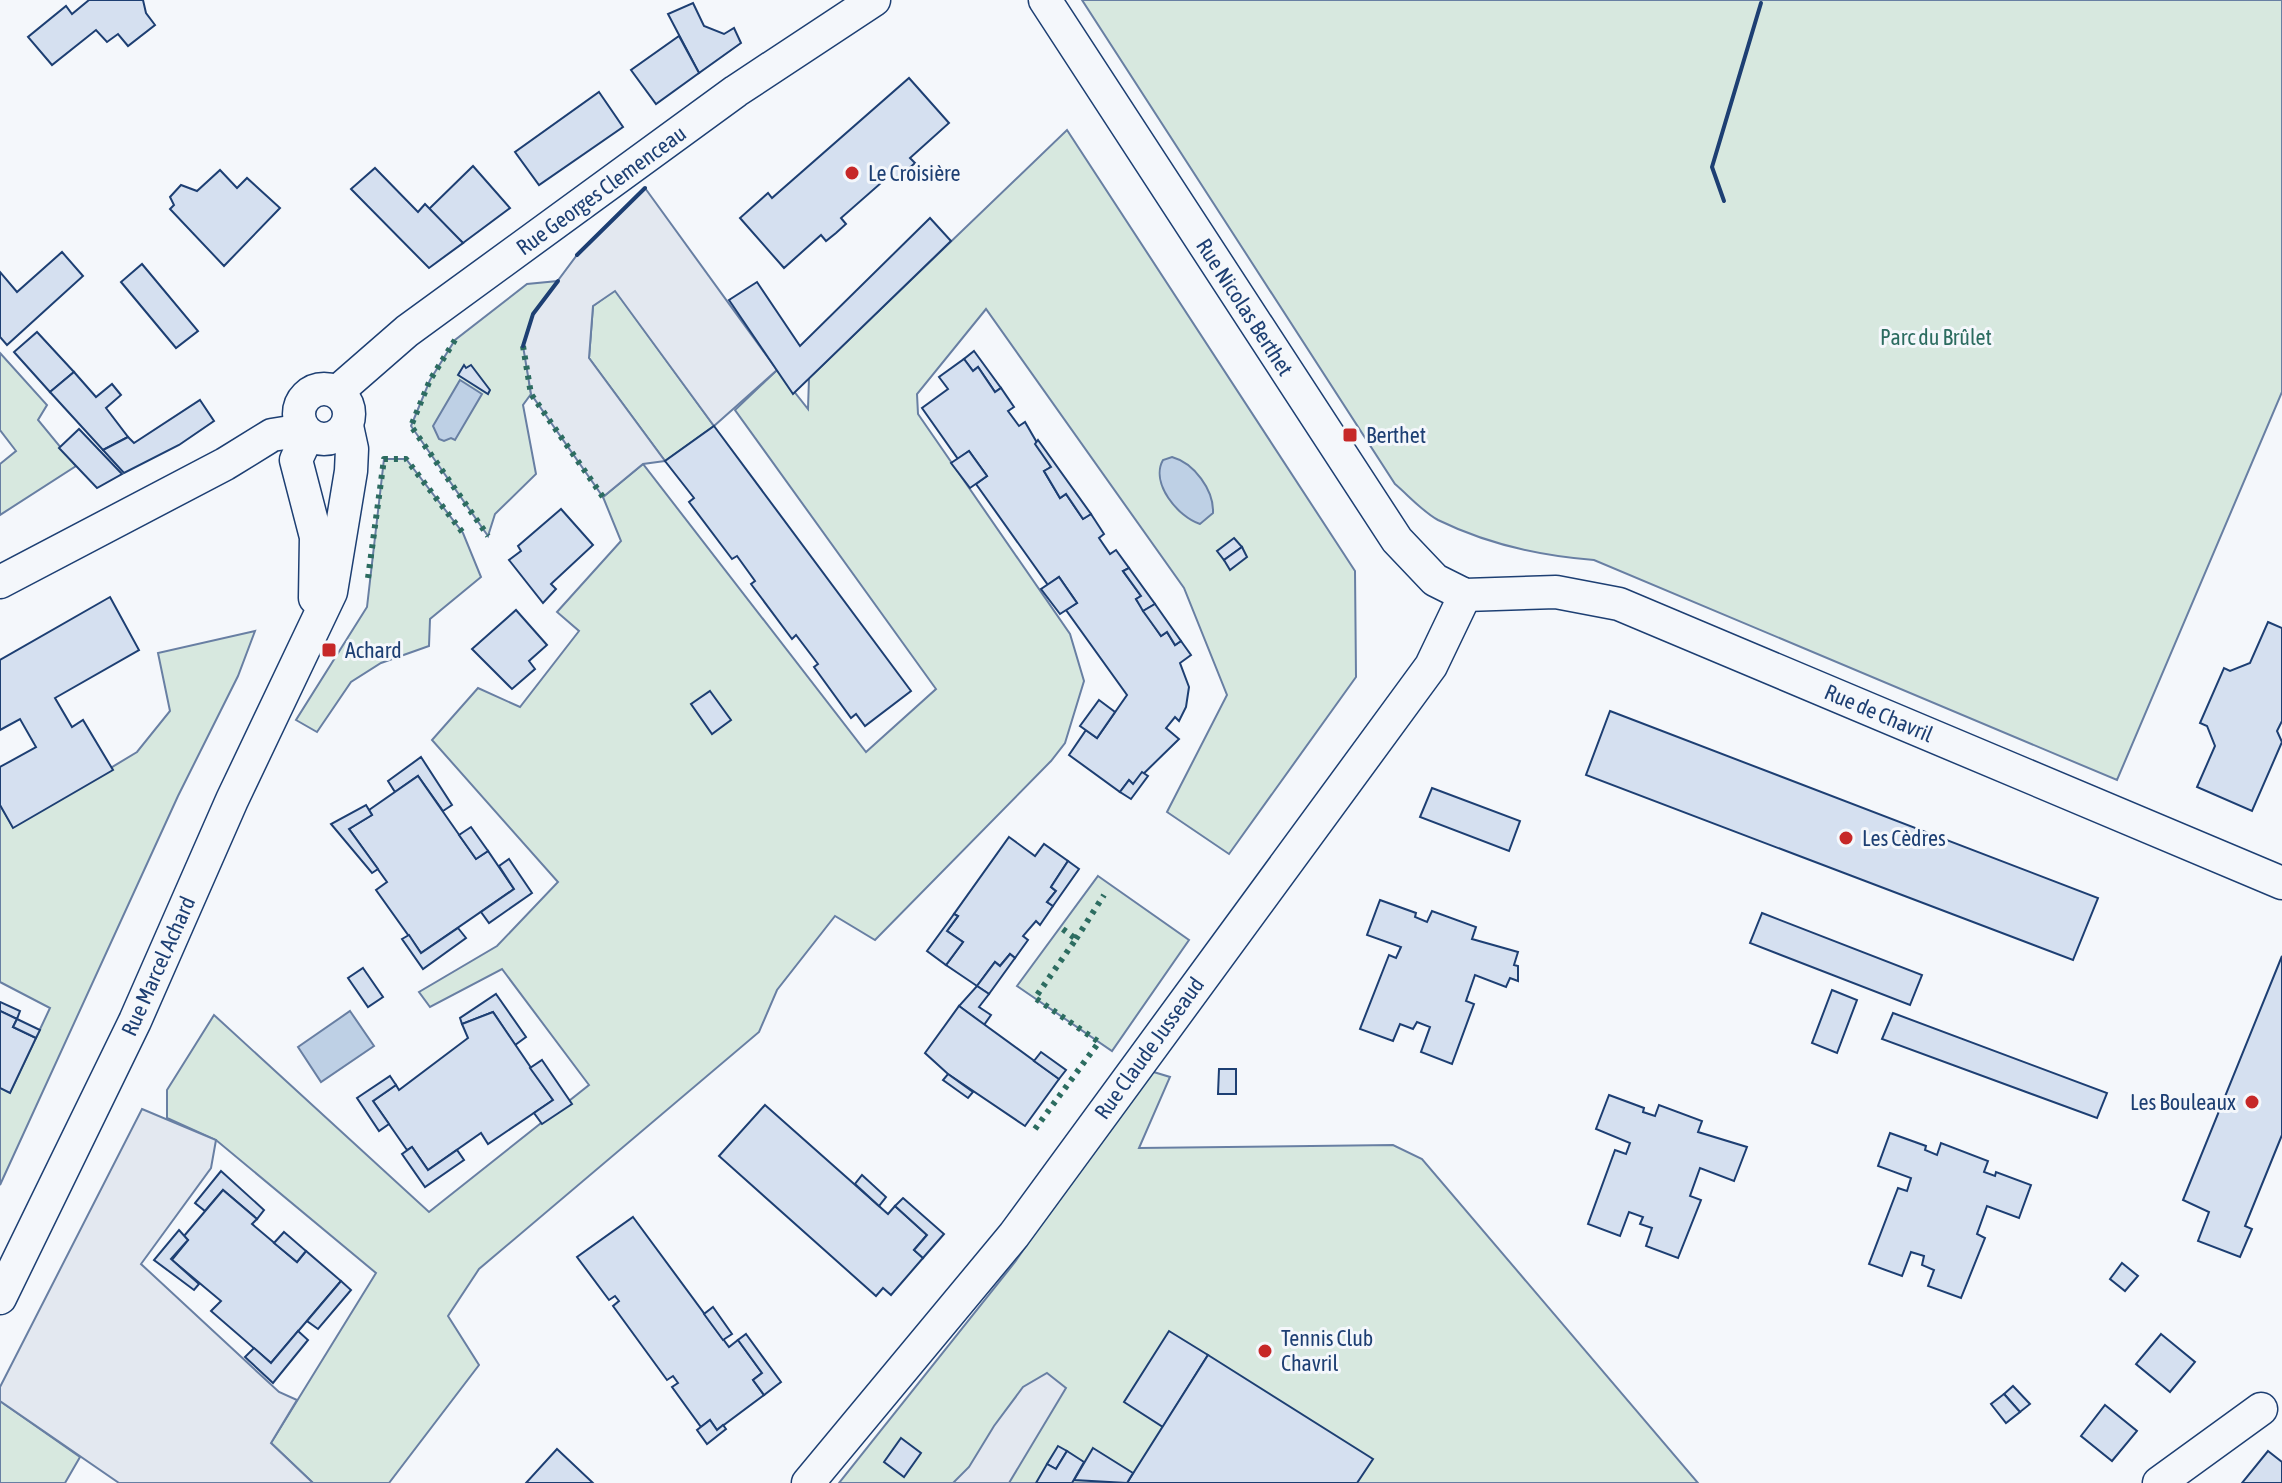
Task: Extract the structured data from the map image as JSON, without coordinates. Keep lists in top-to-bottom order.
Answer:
{
  "streets": {
    "street": [
      "Rue Georges Clemenceau",
      "Rue Nicolas Berthet",
      "Rue de Chavril",
      "Rue Marcel Achard",
      "Rue Claude Jusseaud"
    ]
  },
  "crossings": [
    ["Rue Georges Clemenceau", "Rue Marcel Achard"],
    ["Rue Nicolas Berthet", "Rue de Chavril"],
    ["Rue Nicolas Berthet", "Rue Claude Jusseaud"],
    ["Rue de Chavril", "Rue Claude Jusseaud"]
  ],
  "parks": ["Parc du Brûlet"],
  "places": {
    "other": [
      "Le Croisière",
      "Les Cèdres",
      "Les Bouleaux",
      "Tennis Club Chavril"
    ],
    "transit": ["Berthet", "Achard"]
  }
}
